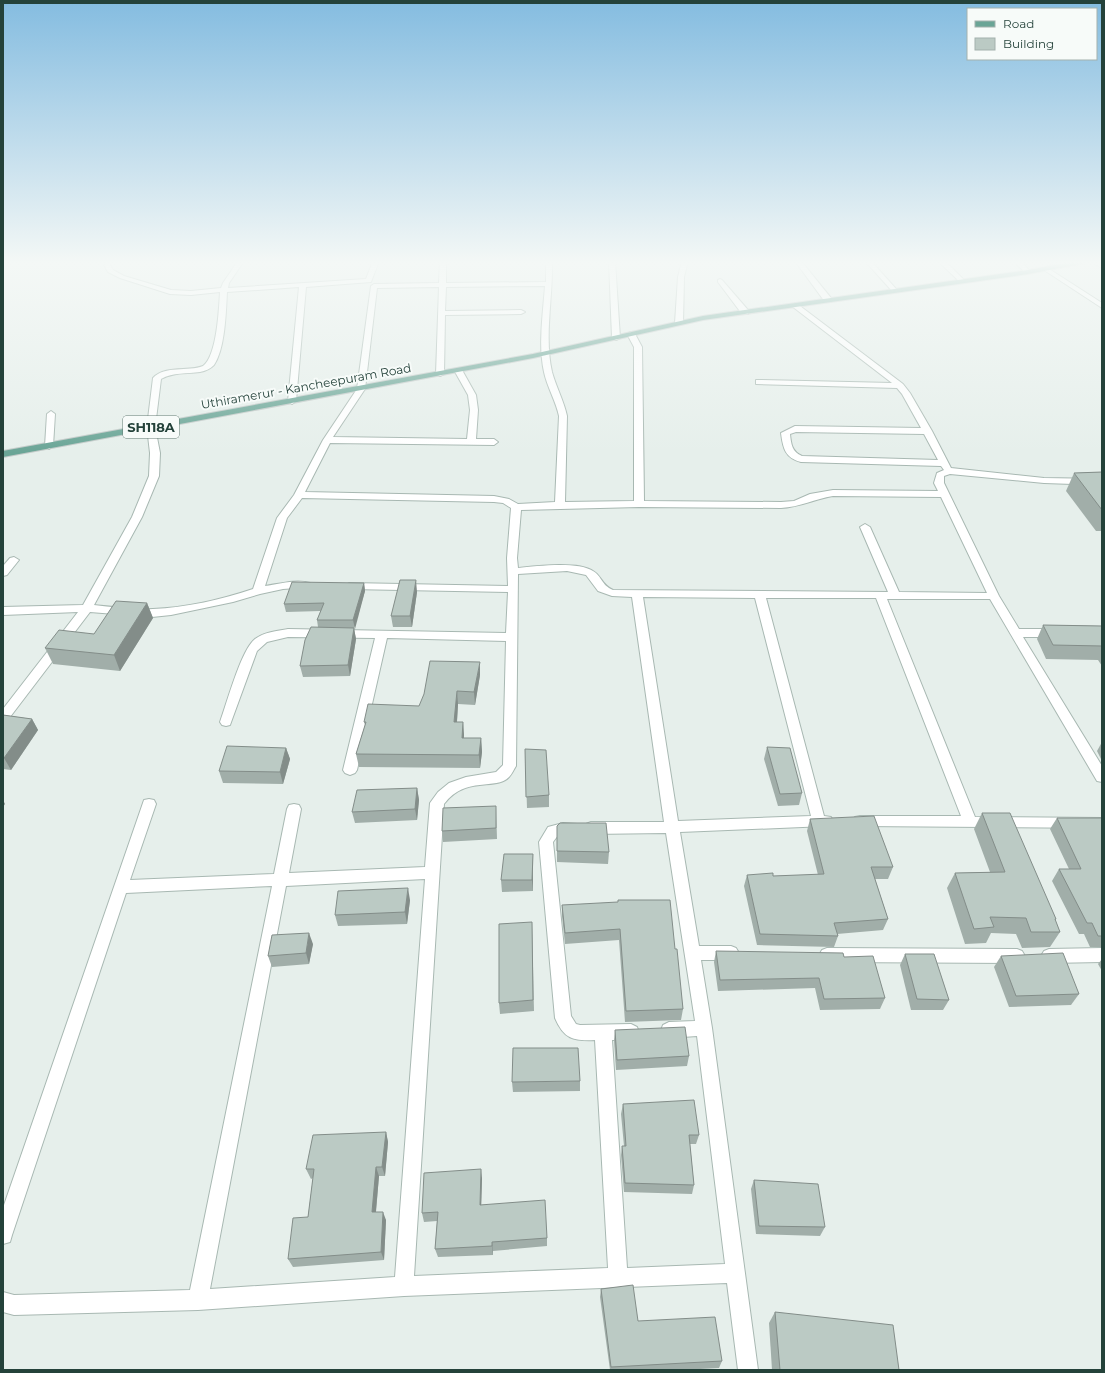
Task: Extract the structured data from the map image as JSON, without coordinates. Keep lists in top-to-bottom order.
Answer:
{
  "streets": {
    "main road": ["Uthiramerur - Kancheepuram Road", "SH118A"]
  },
  "legend": ["Road", "Building"]
}
